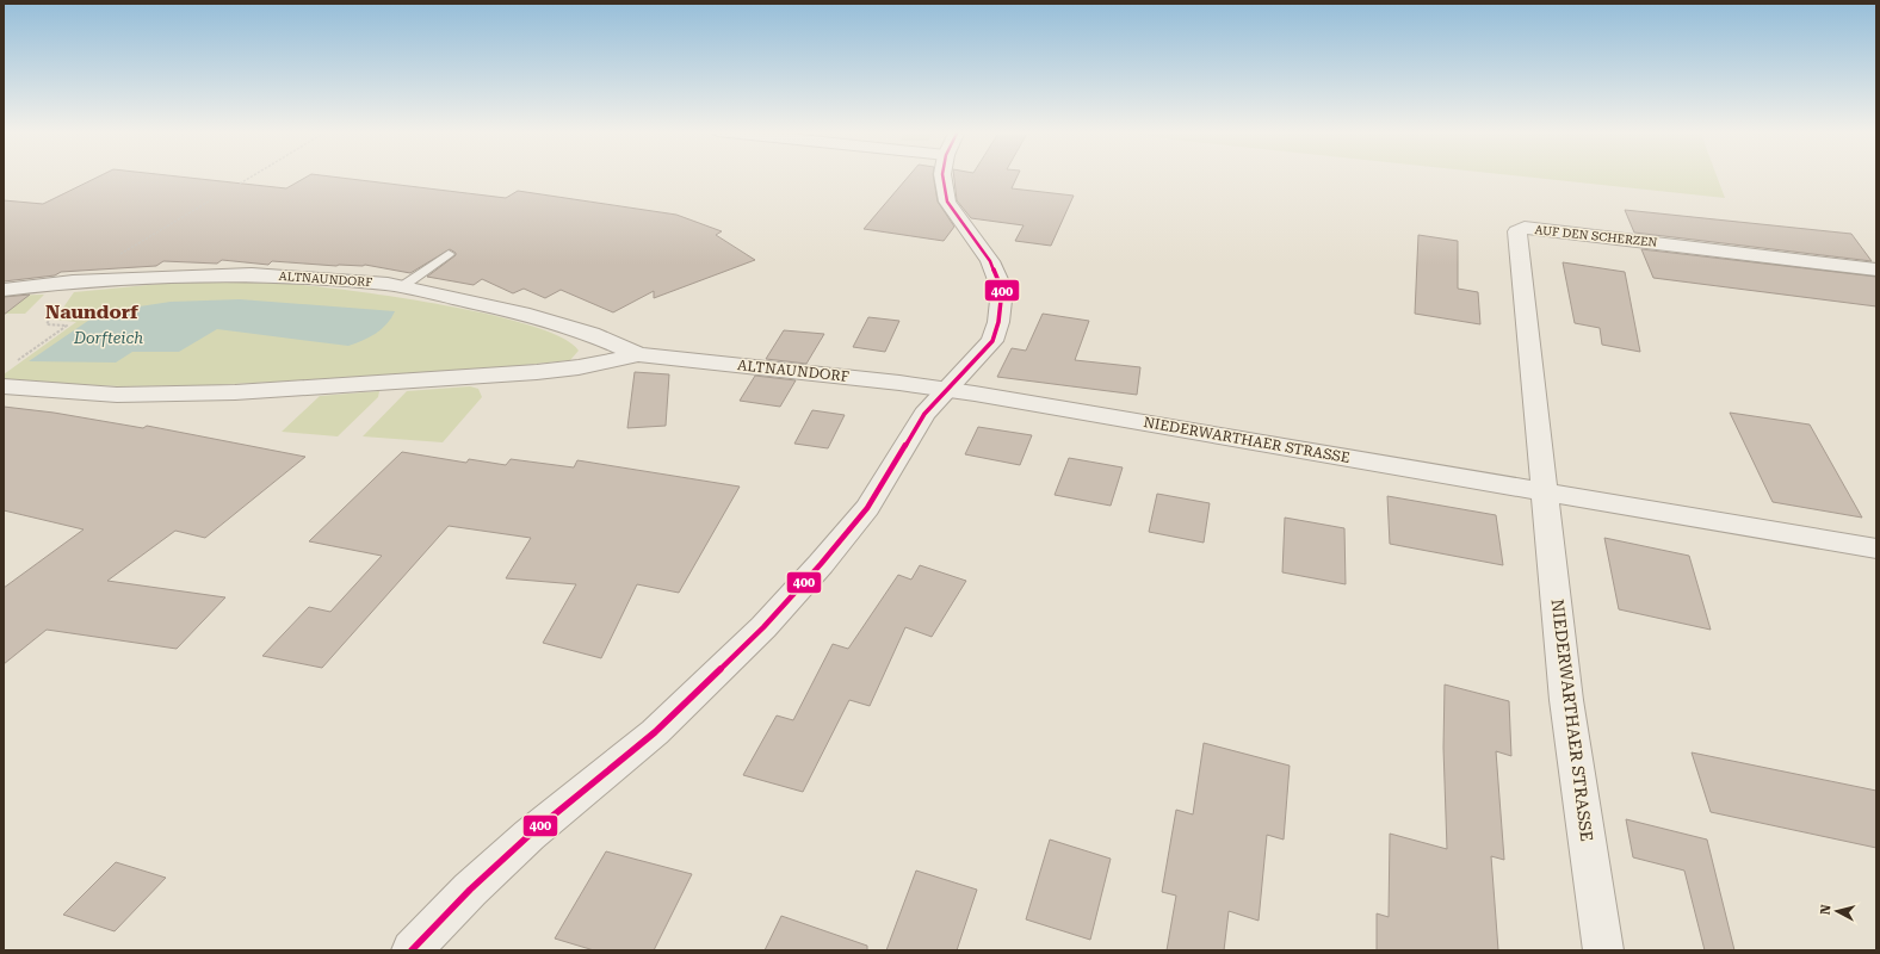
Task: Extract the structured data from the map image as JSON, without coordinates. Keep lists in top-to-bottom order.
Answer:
{
  "streets": {
    "street": ["AUF DEN SCHERZEN", "ALTNAUNDORF", "NIEDERWARTHAER STRASSE"]
  },
  "crossings": [
    ["AUF DEN SCHERZEN", "NIEDERWARTHAER STRASSE"],
    ["ALTNAUNDORF", "NIEDERWARTHAER STRASSE"]
  ],
  "districts": ["Naundorf"],
  "water": ["Dorfteich"],
  "lines": ["transit line 400"],
  "north": "left"
}
